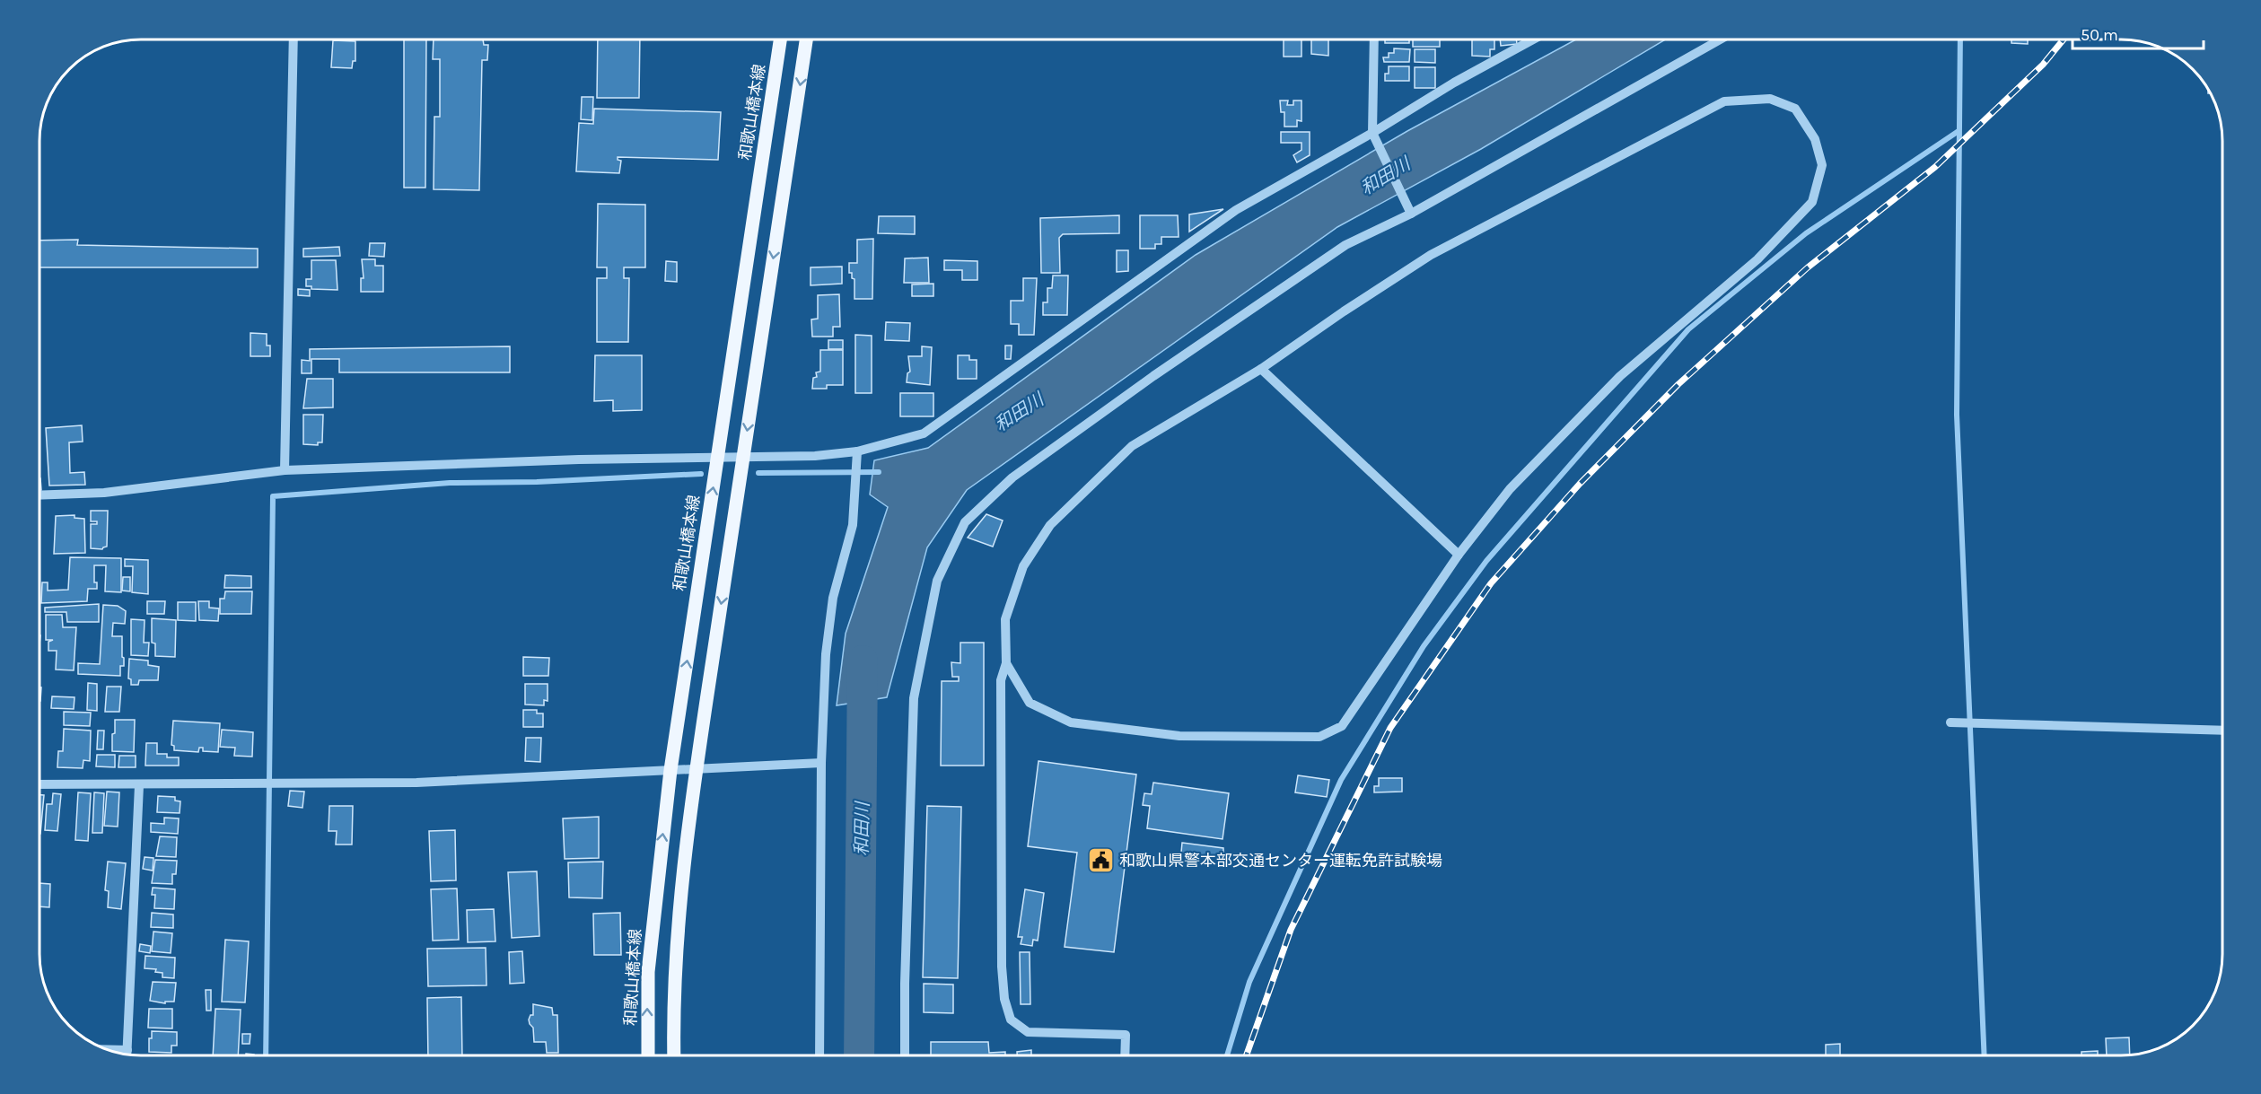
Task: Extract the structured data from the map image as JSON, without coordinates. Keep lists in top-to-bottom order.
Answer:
{
  "streets": {
    "main road": ["和歌山橋本線"]
  },
  "water": ["和田川"],
  "places": {
    "public building": ["和歌山県警本部交通センター運転免許試験場"]
  },
  "scale_bar": "50 m"
}
